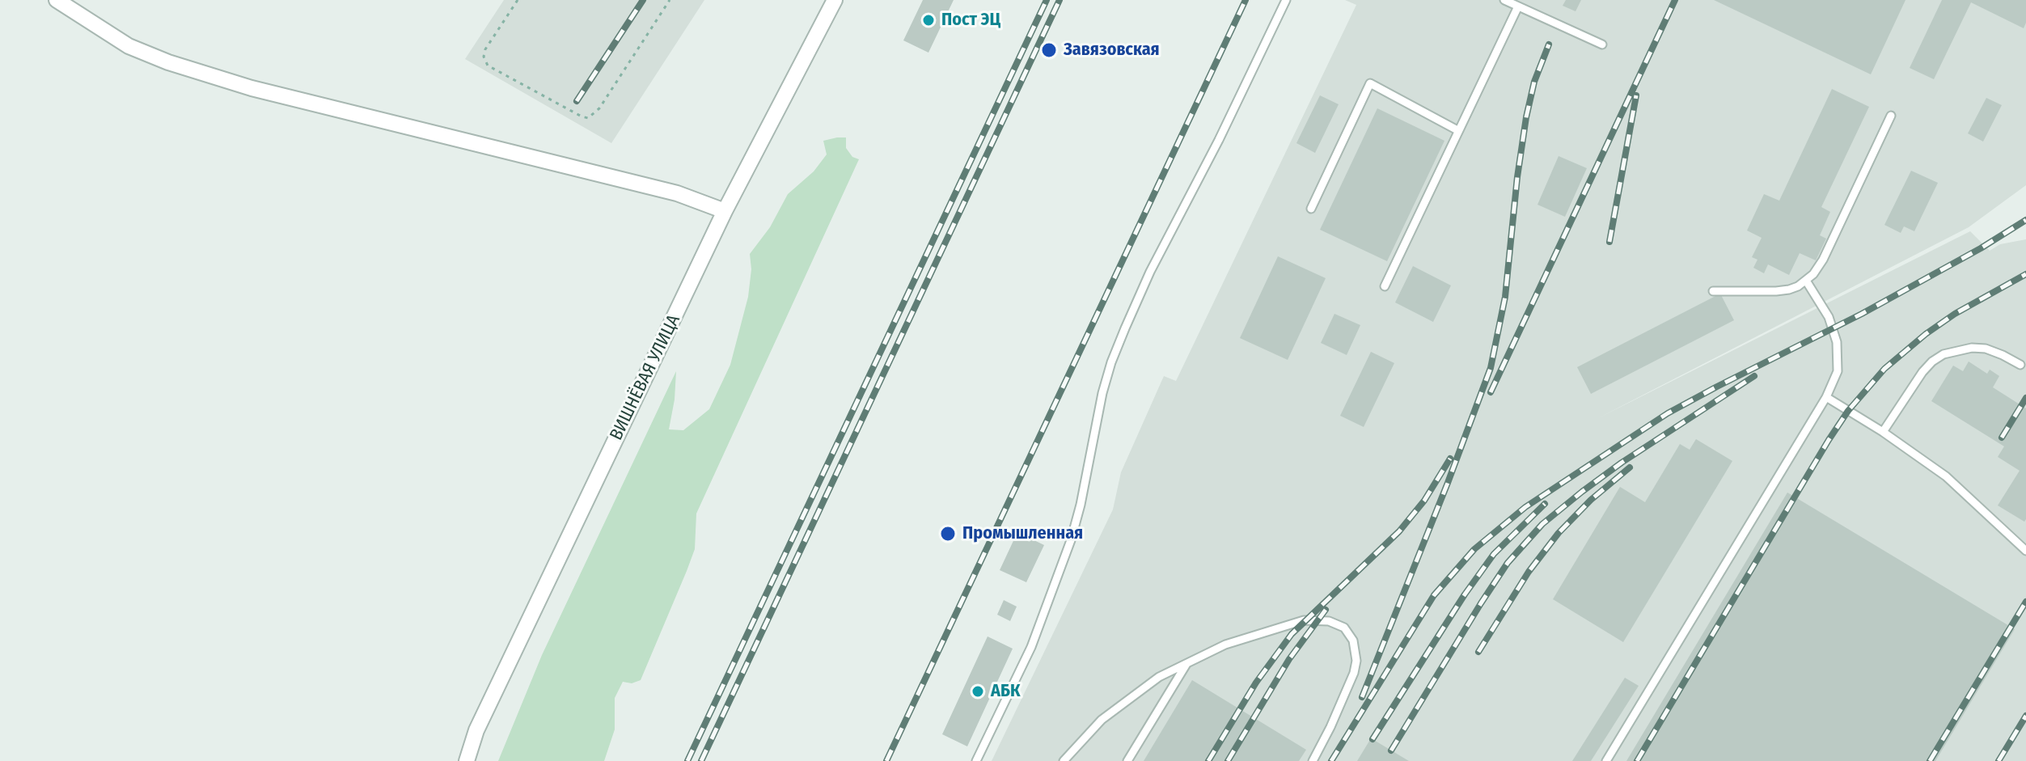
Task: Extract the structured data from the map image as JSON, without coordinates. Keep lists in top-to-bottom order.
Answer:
{
  "streets": {
    "street": ["ВИШНЁВАЯ УЛИЦА"]
  },
  "places": [
    "Пост ЭЦ",
    "Завязовская",
    "Промышленная",
    "АБК"
  ]
}
